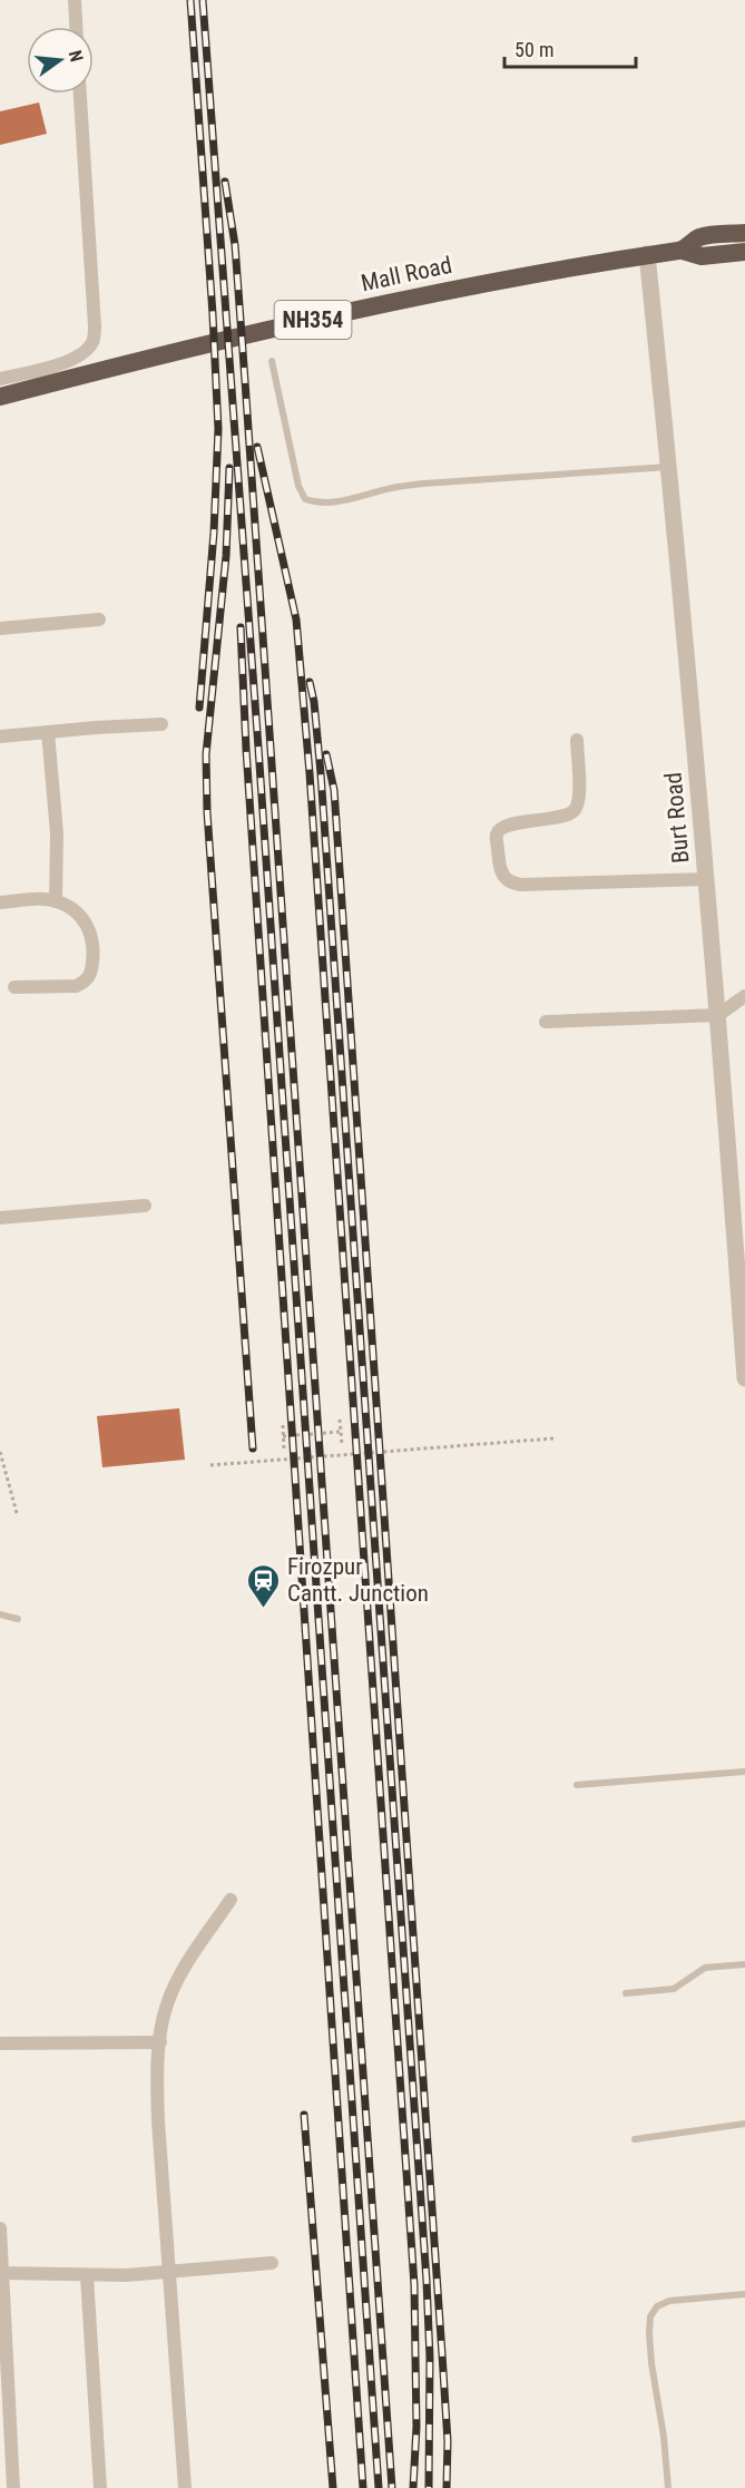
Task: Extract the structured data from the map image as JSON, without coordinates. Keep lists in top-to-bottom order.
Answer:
{
  "streets": {
    "highway": ["Mall Road", "NH354"],
    "street": ["Burt Road"]
  },
  "crossings": [
    ["Mall Road", "Burt Road"]
  ],
  "places": {
    "station": ["Firozpur Cantt. Junction"]
  },
  "scale_bar": "50 m",
  "north": "right"
}
